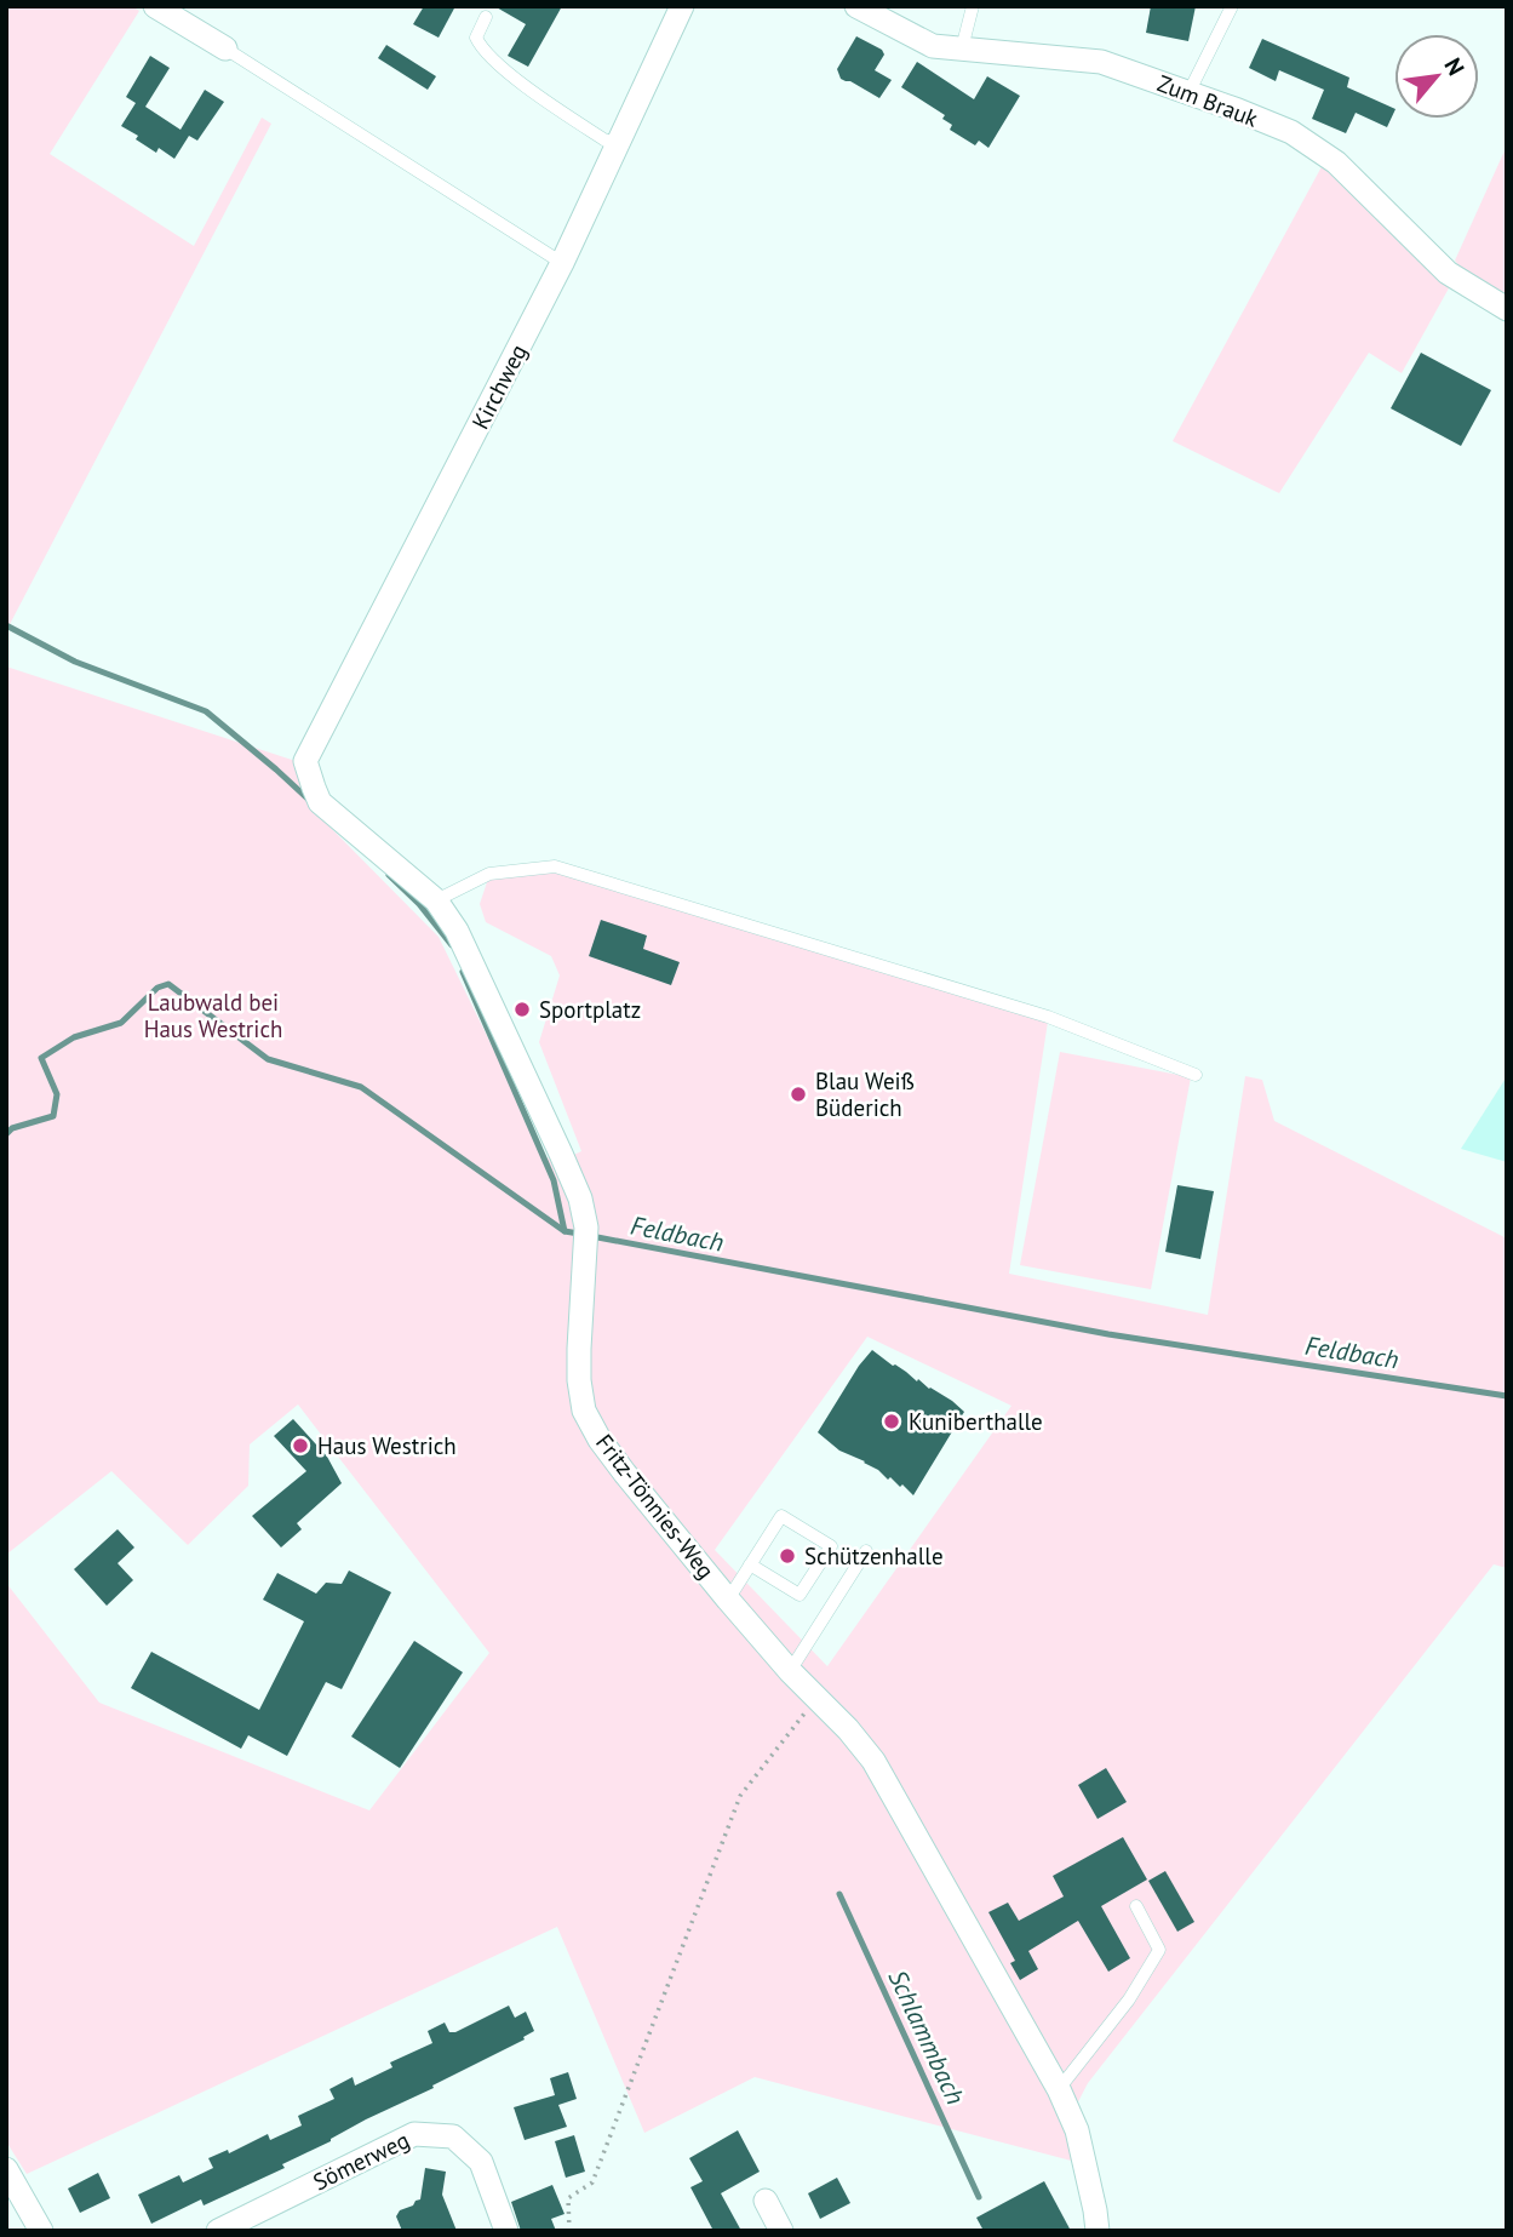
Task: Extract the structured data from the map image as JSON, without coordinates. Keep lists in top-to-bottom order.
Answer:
{
  "streets": {
    "street": [
      "Zum Brauk",
      "Kirchweg",
      "Fritz-Tönnies-Weg",
      "Sömerweg"
    ]
  },
  "crossings": [
    ["Kirchweg", "Fritz-Tönnies-Weg"]
  ],
  "water": ["Feldbach", "Schlammbach"],
  "parks": ["Laubwald bei Haus Westrich"],
  "places": [
    "Sportplatz",
    "Blau Weiß Büderich",
    "Kuniberthalle",
    "Haus Westrich",
    "Schützenhalle"
  ],
  "north": "top right"
}
